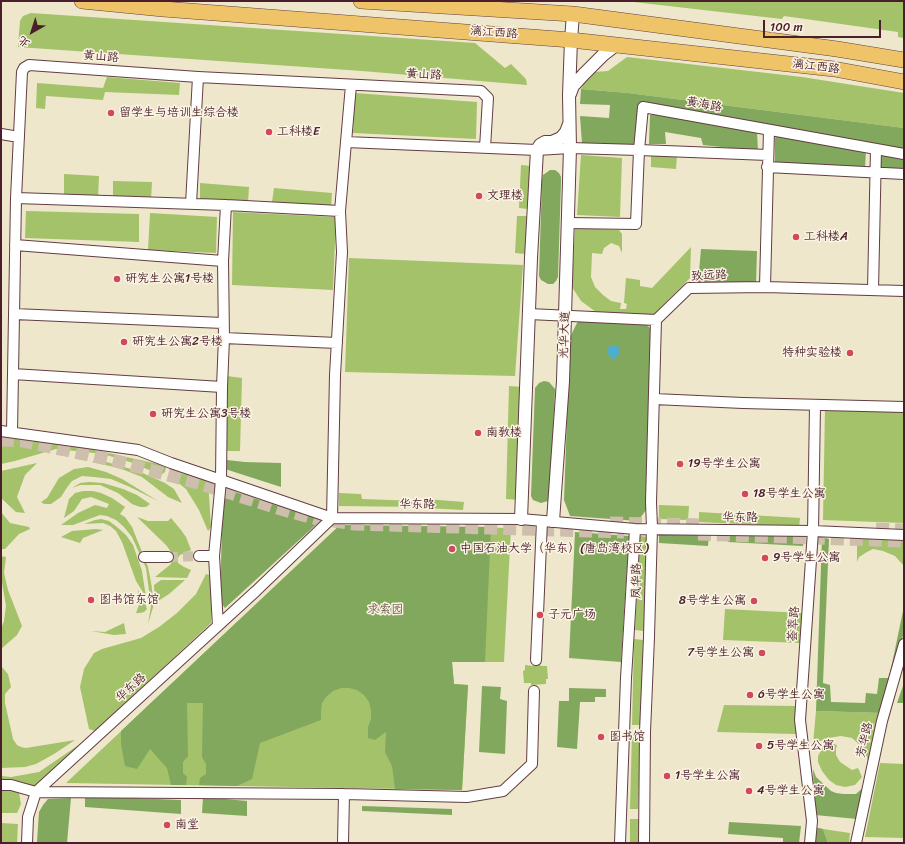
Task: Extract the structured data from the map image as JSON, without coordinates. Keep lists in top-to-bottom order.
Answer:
{
  "streets": {
    "main road": ["漓江西路"],
    "street": [
      "黄山路",
      "黄海路",
      "致远路",
      "光华大道",
      "华东路",
      "凤华路",
      "荟萃路",
      "芳华路"
    ]
  },
  "crossings": [
    ["漓江西路", "光华大道"],
    ["致远路", "凤华路"],
    ["光华大道", "华东路"],
    ["华东路", "凤华路"],
    ["华东路", "荟萃路"]
  ],
  "parks": ["求索园"],
  "places": [
    "留学生与培训生综合楼",
    "工科楼E",
    "文理楼",
    "工科楼A",
    "研究生公寓1号楼",
    "研究生公寓2号楼",
    "特种实验楼",
    "研究生公寓3号楼",
    "南教楼",
    "19号学生公寓",
    "18号学生公寓",
    "中国石油大学（华东）(唐岛湾校区)",
    "9号学生公寓",
    "图书馆东馆",
    "8号学生公寓",
    "子元广场",
    "7号学生公寓",
    "6号学生公寓",
    "图书馆",
    "5号学生公寓",
    "1号学生公寓",
    "4号学生公寓",
    "南堂"
  ],
  "scale_bar": "100 m",
  "north": "bottom left"
}
